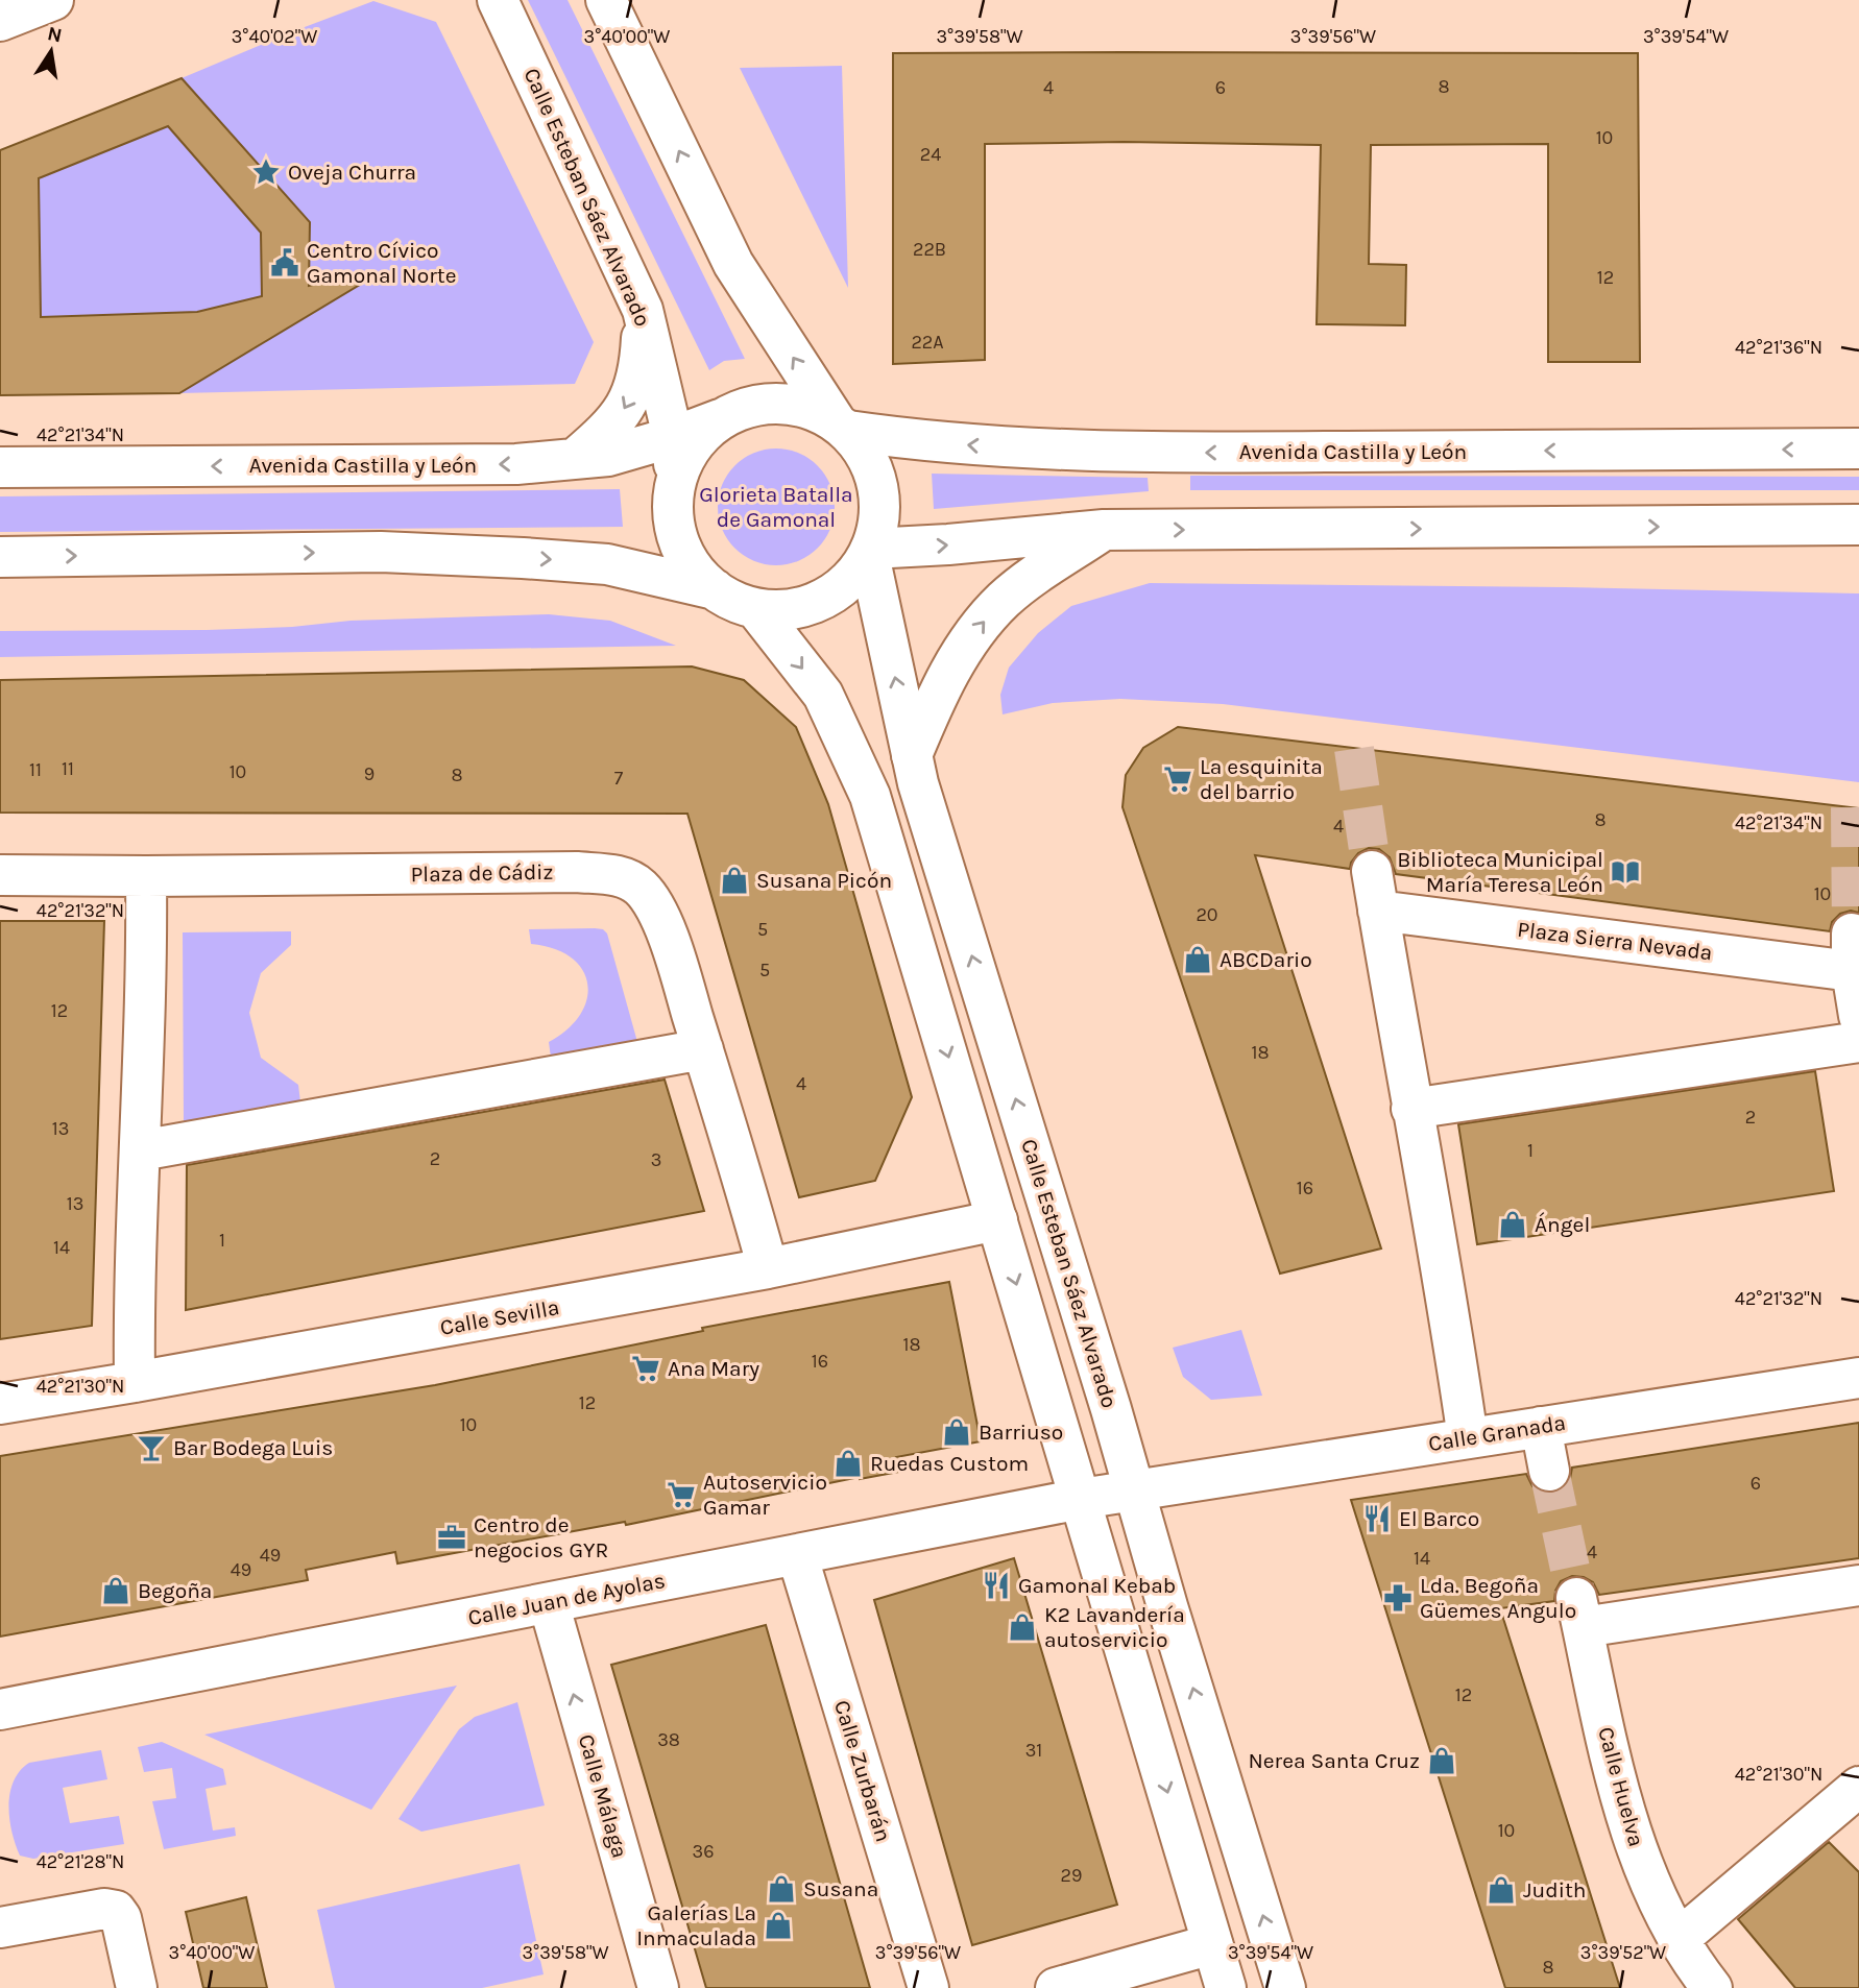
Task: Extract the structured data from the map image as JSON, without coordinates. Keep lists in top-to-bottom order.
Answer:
{
  "streets": {
    "street": [
      "Calle Esteban Sáez Alvarado",
      "Avenida Castilla y León",
      "Plaza de Cádiz",
      "Plaza Sierra Nevada",
      "Calle Sevilla",
      "Calle Granada",
      "Calle Juan de Ayolas",
      "Calle Zurbarán",
      "Calle Huelva",
      "Calle Málaga"
    ]
  },
  "crossings": [
    ["Calle Esteban Sáez Alvarado", "Avenida Castilla y León"],
    ["Calle Esteban Sáez Alvarado", "Calle Granada"],
    ["Calle Esteban Sáez Alvarado", "Calle Juan de Ayolas"],
    ["Plaza de Cádiz", "Calle Sevilla"],
    ["Calle Granada", "Calle Juan de Ayolas"],
    ["Calle Juan de Ayolas", "Calle Zurbarán"],
    ["Calle Juan de Ayolas", "Calle Málaga"]
  ],
  "one_way": ["Calle Málaga"],
  "parks": ["Glorieta Batalla de Gamonal"],
  "places": {
    "place": ["Oveja Churra"],
    "public building": ["Centro Cívico Gamonal Norte"],
    "supermarket": ["La esquinita del barrio", "Ana Mary", "Autoservicio Gamar"],
    "library": ["Biblioteca Municipal María Teresa León"],
    "shop": [
      "Susana Picón",
      "ABCDario",
      "Ángel",
      "Barriuso",
      "Ruedas Custom",
      "Begoña",
      "K2 Lavandería autoservicio",
      "Nerea Santa Cruz",
      "Susana",
      "Judith",
      "Galerías La Inmaculada"
    ],
    "bar": ["Bar Bodega Luis"],
    "restaurant": ["El Barco", "Gamonal Kebab"],
    "office": ["Centro de negocios GYR"],
    "pharmacy": ["Lda. Begoña Güemes Angulo"]
  },
  "house_numbers": [
    "8",
    "4",
    "6",
    "10",
    "24",
    "22B",
    "12",
    "22A",
    "11",
    "11",
    "10",
    "9",
    "8",
    "7",
    "8",
    "4",
    "10",
    "20",
    "5",
    "5",
    "12",
    "18",
    "4",
    "2",
    "13",
    "1",
    "2",
    "3",
    "16",
    "13",
    "1",
    "14",
    "18",
    "16",
    "12",
    "10",
    "6",
    "4",
    "49",
    "14",
    "49",
    "12",
    "38",
    "31",
    "10",
    "36",
    "29",
    "8"
  ],
  "north": "top",
  "coordinates": [
    "3°40'02\"W",
    "3°40'00\"W",
    "3°39'58\"W",
    "3°39'56\"W",
    "3°39'54\"W",
    "42°21'36\"N",
    "42°21'34\"N",
    "42°21'32\"N",
    "42°21'30\"N",
    "42°21'28\"N",
    "3°39'52\"W"
  ]
}
